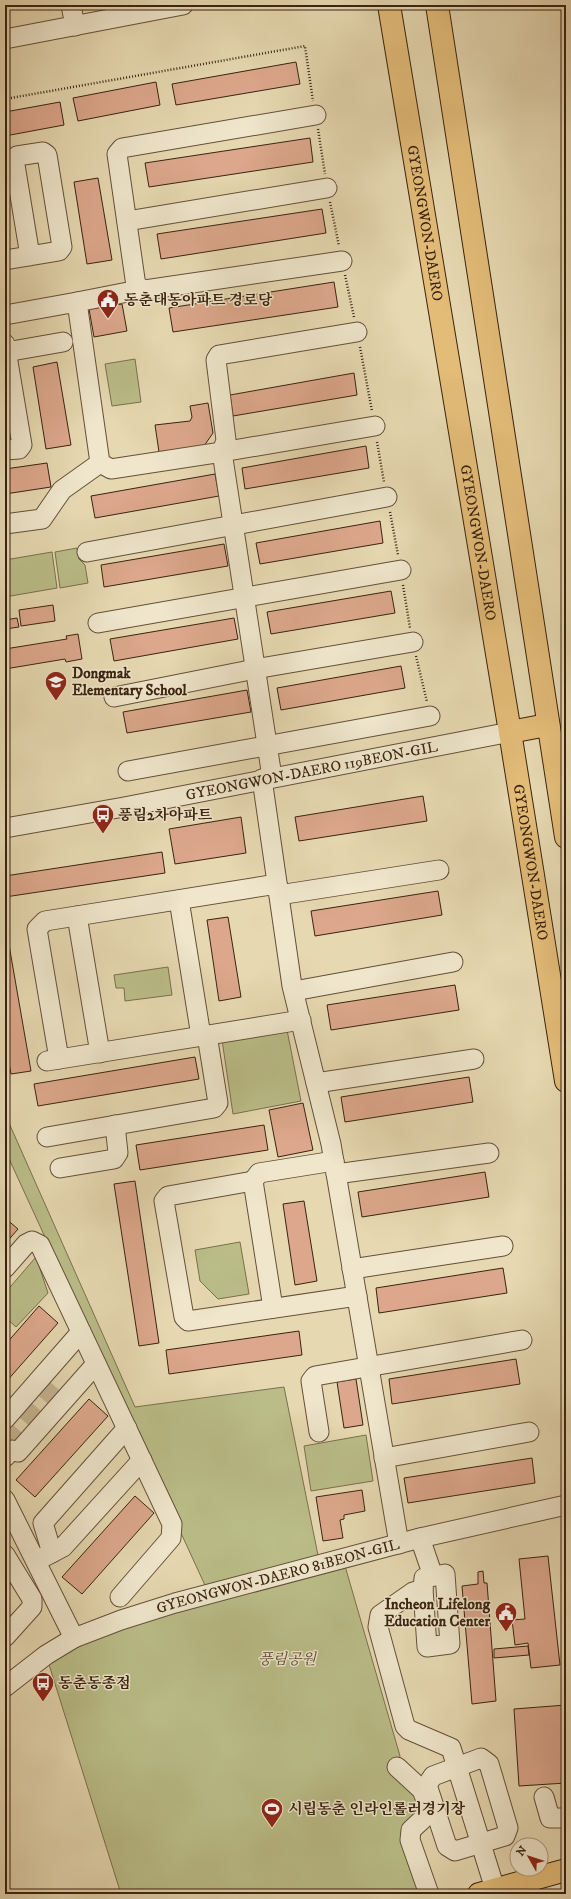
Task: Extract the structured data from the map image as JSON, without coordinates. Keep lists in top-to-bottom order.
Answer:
{
  "streets": {
    "main road": ["GYEONGWON-DAERO", "GYEONGWON-DAERO 119BEON-GIL"],
    "street": ["GYEONGWON-DAERO 81BEON-GIL"]
  },
  "crossings": [
    ["GYEONGWON-DAERO", "GYEONGWON-DAERO 119BEON-GIL"]
  ],
  "parks": ["풍림공원"],
  "places": {
    "public building": ["동춘대동아파트 경로당", "Incheon Lifelong Education Center"],
    "school or university": ["Dongmak Elementary School"],
    "bus stop": ["풍림2차아파트", "동춘동종점"],
    "sports": ["시립동춘 인라인롤러경기장"]
  },
  "north": "top left"
}
